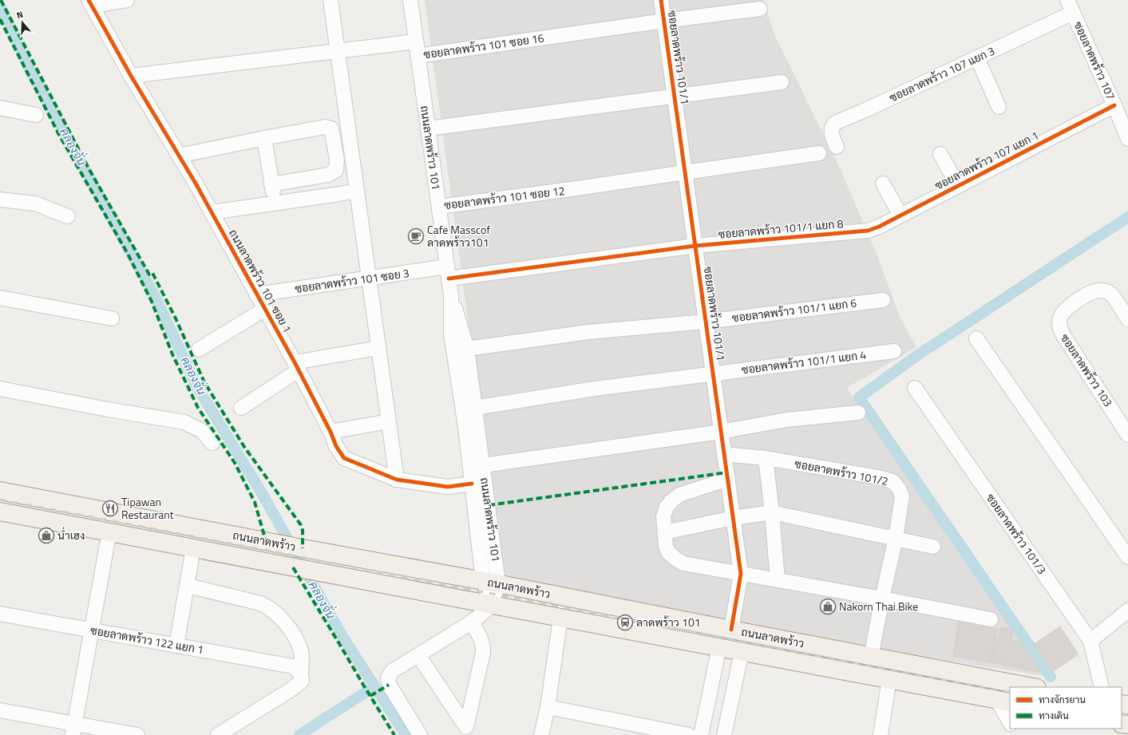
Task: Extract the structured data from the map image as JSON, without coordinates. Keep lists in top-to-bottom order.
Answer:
{
  "streets": {
    "main road": ["ถนนลาดพร้าว"],
    "street": [
      "ซอยลาดพร้าว 101 ซอย 16",
      "ซอยลาดพร้าว 101/1",
      "ซอยลาดพร้าว 107",
      "ซอยลาดพร้าว 107 แยก 3",
      "ถนนลาดพร้าว 101",
      "ซอยลาดพร้าว 107 แยก 1",
      "ซอยลาดพร้าว 101 ซอย 12",
      "ซอยลาดพร้าว 101/1 แยก 8",
      "ถนนลาดพร้าว 101 ซอย 1",
      "ซอยลาดพร้าว 101 ซอย 3",
      "ซอยลาดพร้าว 101/1 แยก 6",
      "ซอยลาดพร้าว 101/1 แยก 4",
      "ซอยลาดพร้าว 103",
      "ซอยลาดพร้าว 101/2",
      "ซอยลาดพร้าว 101/3",
      "ซอยลาดพร้าว 122 แยก 1"
    ]
  },
  "crossings": [
    ["ซอยลาดพร้าว 101 ซอย 16", "ซอยลาดพร้าว 101/1"],
    ["ซอยลาดพร้าว 101 ซอย 16", "ถนนลาดพร้าว 101"],
    ["ซอยลาดพร้าว 101 ซอย 16", "ถนนลาดพร้าว 101 ซอย 1"],
    ["ซอยลาดพร้าว 101/1", "ซอยลาดพร้าว 101 ซอย 12"],
    ["ซอยลาดพร้าว 101/1", "ซอยลาดพร้าว 101/1 แยก 8"],
    ["ซอยลาดพร้าว 101/1", "ซอยลาดพร้าว 101/1 แยก 6"],
    ["ซอยลาดพร้าว 101/1", "ซอยลาดพร้าว 101/1 แยก 4"],
    ["ซอยลาดพร้าว 101/1", "ซอยลาดพร้าว 101/2"],
    ["ซอยลาดพร้าว 101/1", "ถนนลาดพร้าว"],
    ["ซอยลาดพร้าว 107", "ซอยลาดพร้าว 107 แยก 3"],
    ["ซอยลาดพร้าว 107", "ซอยลาดพร้าว 107 แยก 1"],
    ["ถนนลาดพร้าว 101", "ซอยลาดพร้าว 101 ซอย 12"],
    ["ถนนลาดพร้าว 101", "ถนนลาดพร้าว 101 ซอย 1"],
    ["ถนนลาดพร้าว 101", "ซอยลาดพร้าว 101 ซอย 3"],
    ["ถนนลาดพร้าว 101", "ซอยลาดพร้าว 101/1 แยก 6"],
    ["ถนนลาดพร้าว 101", "ซอยลาดพร้าว 101/1 แยก 4"],
    ["ถนนลาดพร้าว 101", "ถนนลาดพร้าว"],
    ["ซอยลาดพร้าว 107 แยก 1", "ซอยลาดพร้าว 101/1 แยก 8"],
    ["ซอยลาดพร้าว 101/1 แยก 8", "ซอยลาดพร้าว 101 ซอย 3"],
    ["ถนนลาดพร้าว 101 ซอย 1", "ซอยลาดพร้าว 101 ซอย 3"],
    ["ซอยลาดพร้าว 101/2", "ถนนลาดพร้าว"]
  ],
  "water": ["คลองจั่น"],
  "places": {
    "cafe": ["Cafe Masscof ลาดพร้าว101"],
    "restaurant": ["Tipawan Restaurant"],
    "shop": ["น่ำเฮง", "Nakorn Thai Bike"],
    "station": ["ลาดพร้าว 101"]
  },
  "legend": ["ทางจักรยาน", "ทางเดิน"],
  "north": "top"
}
